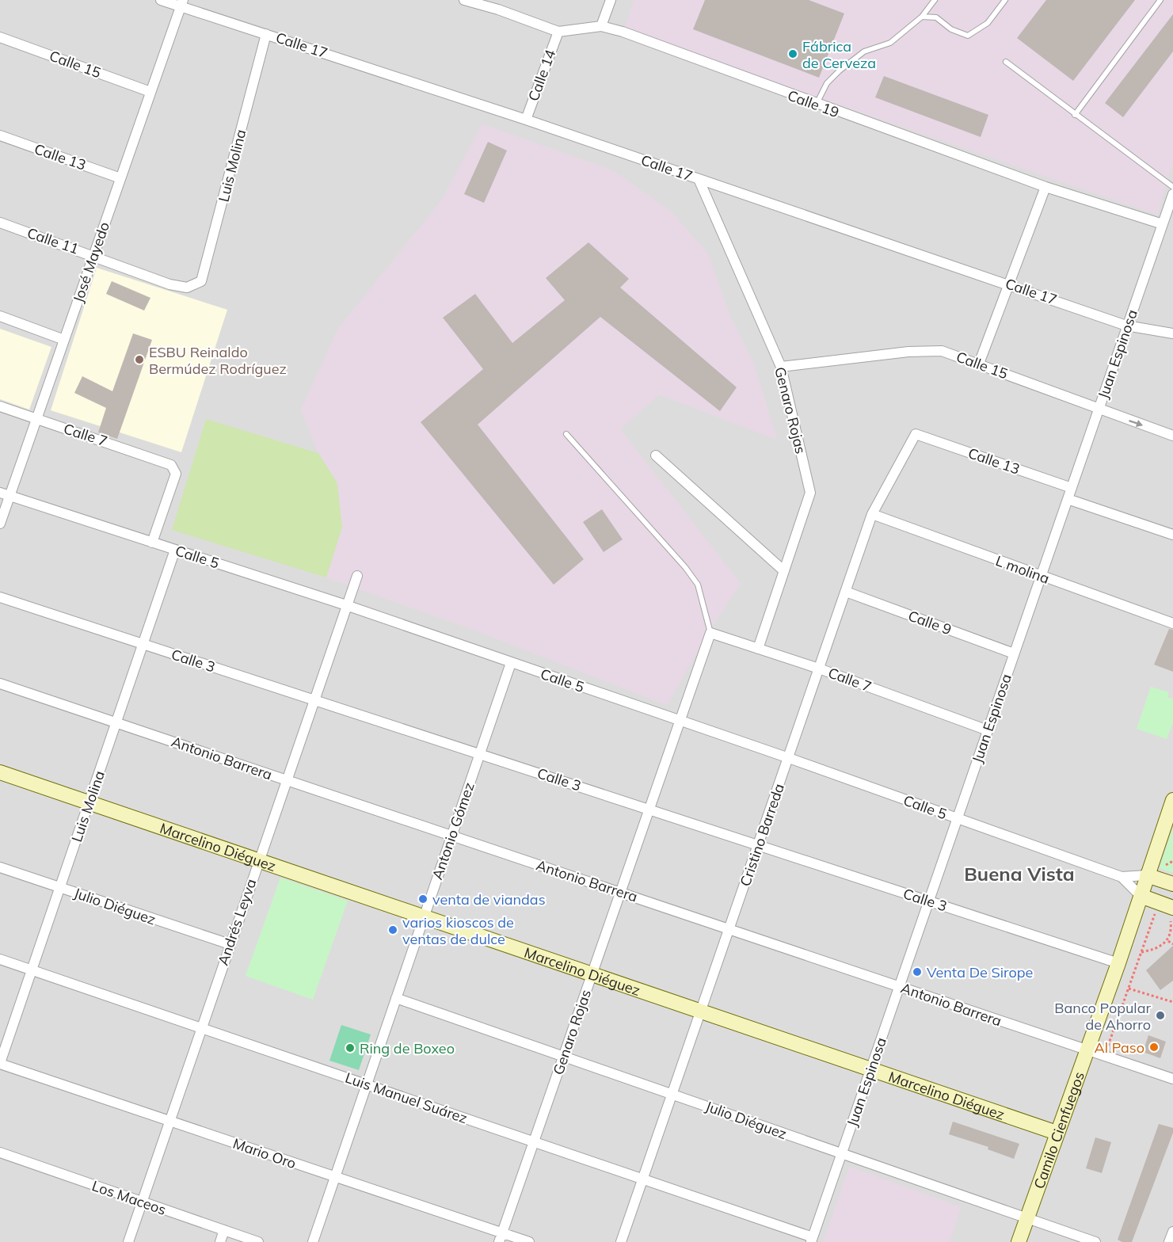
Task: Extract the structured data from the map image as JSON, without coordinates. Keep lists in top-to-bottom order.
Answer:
{
  "streets": {
    "street": [
      "Calle 17",
      "Calle 15",
      "Calle 14",
      "Calle 19",
      "Calle 13",
      "Luis Molina",
      "Calle 11",
      "José Mayedo",
      "Juan Espinosa",
      "Genaro Rojas",
      "Calle 7",
      "Calle 5",
      "L molina",
      "Calle 9",
      "Calle 3",
      "Antonio Barrera",
      "Antonio Gómez",
      "Cristino Barreda",
      "Marcelino Diéguez",
      "Julio Diéguez",
      "Andrés Leyva",
      "Luis Manuel Suárez",
      "Camilo Cienfuegos",
      "Mario Oro",
      "Los Maceos"
    ]
  },
  "crossings": [
    ["Calle 17", "Calle 14"],
    ["Calle 17", "Luis Molina"],
    ["Calle 17", "José Mayedo"],
    ["Calle 17", "Juan Espinosa"],
    ["Calle 17", "Genaro Rojas"],
    ["Calle 15", "José Mayedo"],
    ["Calle 15", "Juan Espinosa"],
    ["Calle 15", "Genaro Rojas"],
    ["Calle 14", "Calle 19"],
    ["Calle 19", "Juan Espinosa"],
    ["Calle 13", "José Mayedo"],
    ["Calle 13", "Juan Espinosa"],
    ["Calle 13", "Cristino Barreda"],
    ["Luis Molina", "Calle 11"],
    ["Luis Molina", "Calle 5"],
    ["Luis Molina", "Calle 3"],
    ["Luis Molina", "Antonio Barrera"],
    ["Luis Molina", "Marcelino Diéguez"],
    ["Luis Molina", "Julio Diéguez"],
    ["Luis Molina", "Luis Manuel Suárez"],
    ["Luis Molina", "Mario Oro"],
    ["Calle 11", "José Mayedo"],
    ["José Mayedo", "Calle 7"],
    ["José Mayedo", "Calle 5"],
    ["Juan Espinosa", "Calle 7"],
    ["Juan Espinosa", "Calle 5"],
    ["Juan Espinosa", "L molina"],
    ["Juan Espinosa", "Calle 9"],
    ["Juan Espinosa", "Calle 3"],
    ["Juan Espinosa", "Antonio Barrera"],
    ["Juan Espinosa", "Marcelino Diéguez"],
    ["Juan Espinosa", "Julio Diéguez"],
    ["Juan Espinosa", "Luis Manuel Suárez"],
    ["Genaro Rojas", "Calle 7"],
    ["Genaro Rojas", "Calle 5"],
    ["Genaro Rojas", "Calle 3"],
    ["Genaro Rojas", "Antonio Barrera"],
    ["Genaro Rojas", "Marcelino Diéguez"],
    ["Genaro Rojas", "Julio Diéguez"],
    ["Genaro Rojas", "Luis Manuel Suárez"],
    ["Genaro Rojas", "Mario Oro"],
    ["Calle 7", "Calle 5"],
    ["Calle 7", "Cristino Barreda"],
    ["Calle 5", "Antonio Gómez"],
    ["Calle 5", "Cristino Barreda"],
    ["Calle 5", "Andrés Leyva"],
    ["Calle 5", "Camilo Cienfuegos"],
    ["L molina", "Cristino Barreda"],
    ["Calle 9", "Cristino Barreda"],
    ["Calle 3", "Antonio Gómez"],
    ["Calle 3", "Cristino Barreda"],
    ["Calle 3", "Andrés Leyva"],
    ["Calle 3", "Camilo Cienfuegos"],
    ["Antonio Barrera", "Antonio Gómez"],
    ["Antonio Barrera", "Cristino Barreda"],
    ["Antonio Barrera", "Andrés Leyva"],
    ["Antonio Barrera", "Camilo Cienfuegos"],
    ["Antonio Gómez", "Marcelino Diéguez"],
    ["Antonio Gómez", "Julio Diéguez"],
    ["Antonio Gómez", "Luis Manuel Suárez"],
    ["Antonio Gómez", "Mario Oro"],
    ["Cristino Barreda", "Marcelino Diéguez"],
    ["Cristino Barreda", "Julio Diéguez"],
    ["Cristino Barreda", "Luis Manuel Suárez"],
    ["Marcelino Diéguez", "Andrés Leyva"],
    ["Marcelino Diéguez", "Camilo Cienfuegos"],
    ["Julio Diéguez", "Andrés Leyva"],
    ["Julio Diéguez", "Camilo Cienfuegos"],
    ["Andrés Leyva", "Luis Manuel Suárez"],
    ["Andrés Leyva", "Mario Oro"],
    ["Andrés Leyva", "Los Maceos"]
  ],
  "districts": ["Buena Vista"],
  "places": [
    "Fábrica de Cerveza",
    "ESBU Reinaldo Bermúdez Rodríguez",
    "venta de viandas",
    "varios kioscos de ventas de dulce",
    "Venta De Sirope",
    "Banco Popular de Ahorro",
    "Al Paso",
    "Ring de Boxeo"
  ]
}
